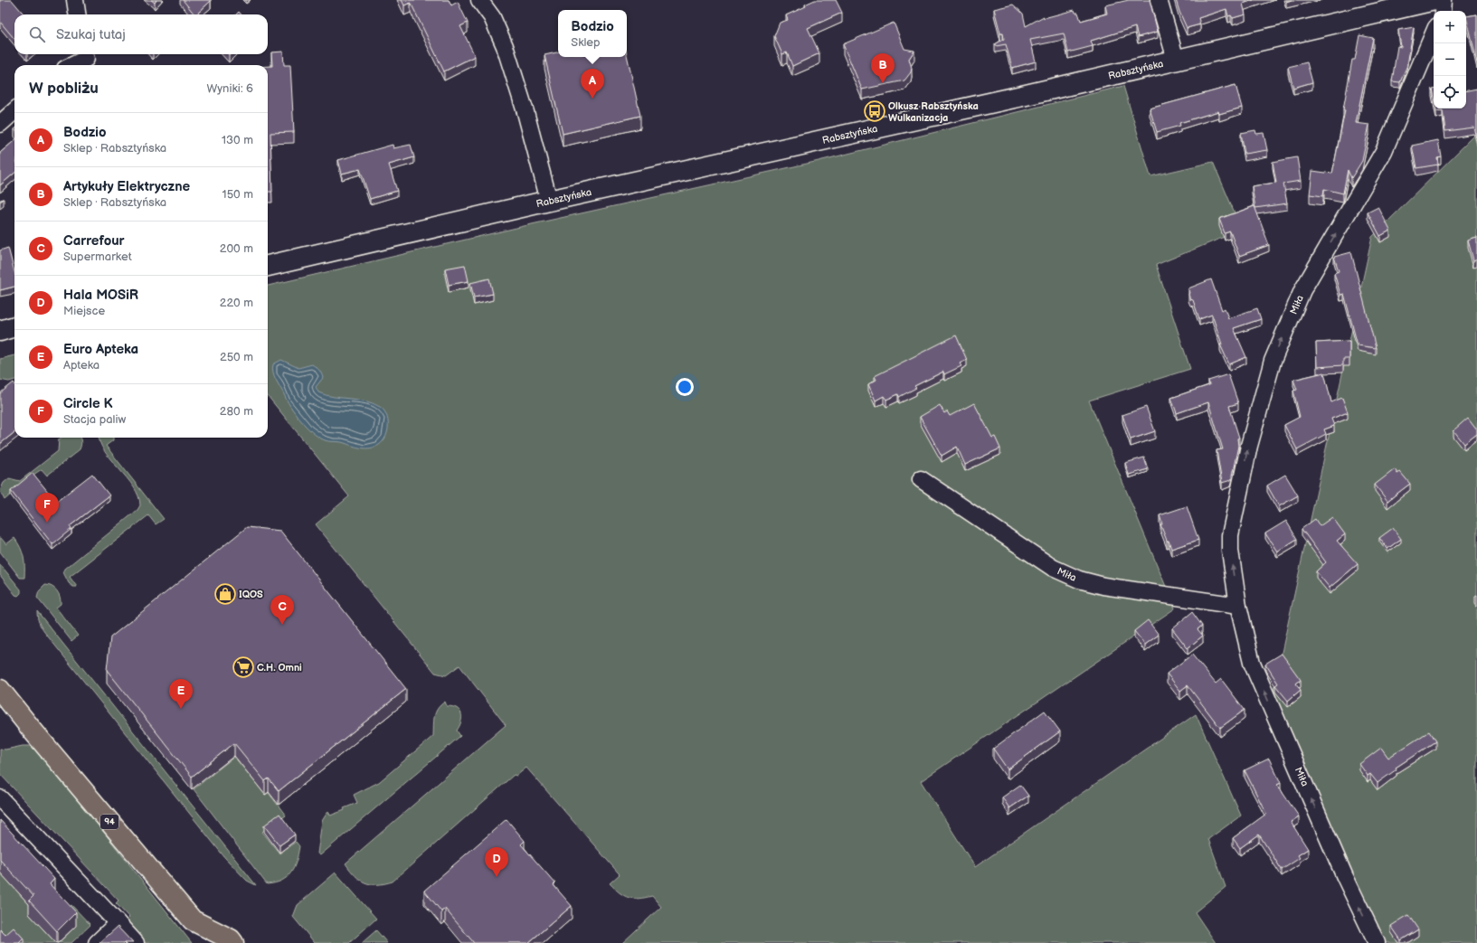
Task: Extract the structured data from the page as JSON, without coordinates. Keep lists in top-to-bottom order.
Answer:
{
  "streets": {
    "main road": ["94"],
    "street": ["Rabsztyńska", "Miła"]
  },
  "one_way": ["Miła"],
  "places": {
    "bus stop": ["Olkusz Rabsztyńska Wulkanizacja"],
    "shop": ["IQOS"],
    "supermarket": ["C.H. Omni"]
  },
  "page": {
    "popup": ["Bodzio", "Sklep"],
    "map_buttons": ["+", "−"],
    "search": "Szukaj tutaj",
    "pins": [
      "B",
      "A",
      "F",
      "C",
      "E",
      "D"
    ],
    "heading": ["W pobliżu", "Wyniki: 6"],
    "list": [
      {
        "mark": "A",
        "name": "Bodzio",
        "note": "Sklep · Rabsztyńska",
        "value": "130 m"
      },
      {
        "mark": "B",
        "name": "Artykuły Elektryczne",
        "note": "Sklep · Rabsztyńska",
        "value": "150 m"
      },
      {
        "mark": "C",
        "name": "Carrefour",
        "note": "Supermarket",
        "value": "200 m"
      },
      {
        "mark": "D",
        "name": "Hala MOSiR",
        "note": "Miejsce",
        "value": "220 m"
      },
      {
        "mark": "E",
        "name": "Euro Apteka",
        "note": "Apteka",
        "value": "250 m"
      },
      {
        "mark": "F",
        "name": "Circle K",
        "note": "Stacja paliw",
        "value": "280 m"
      }
    ]
  }
}
